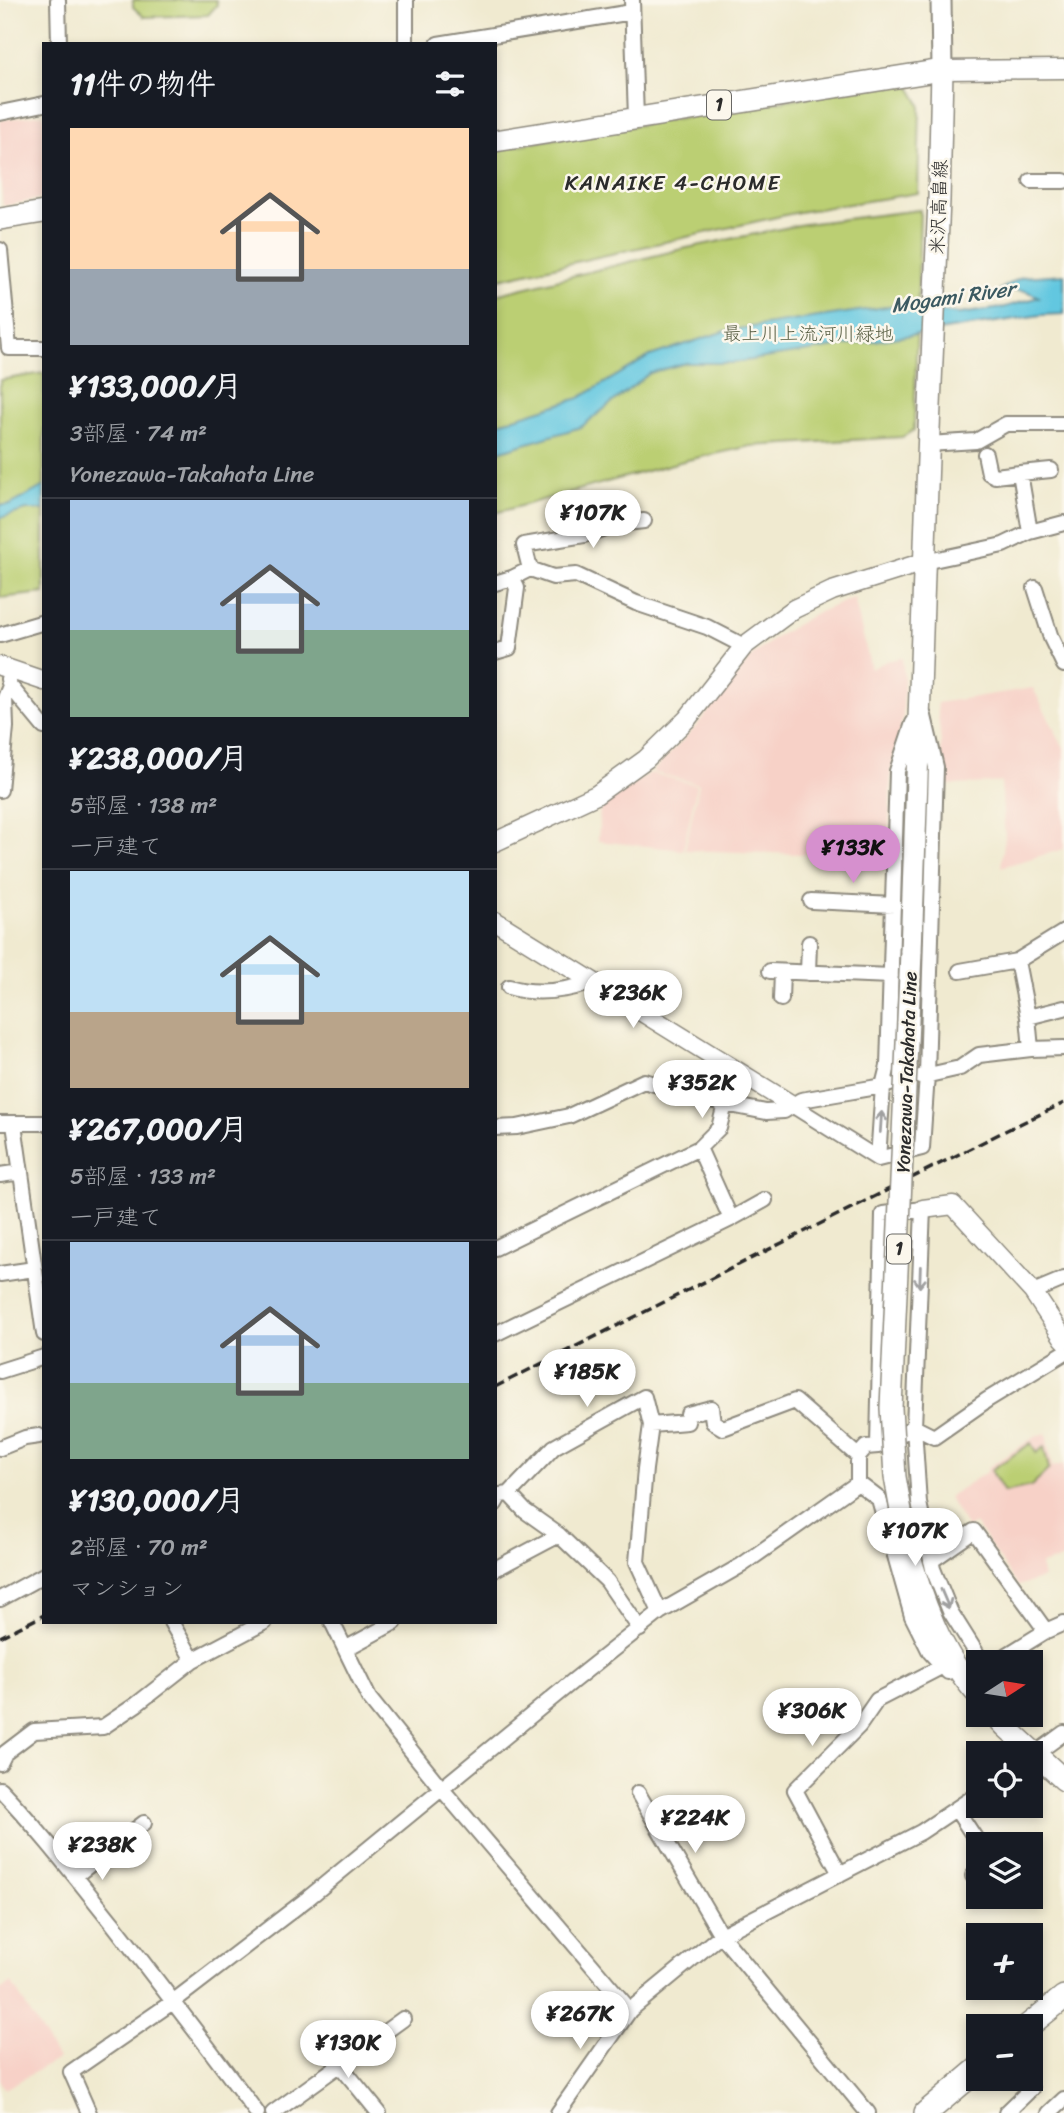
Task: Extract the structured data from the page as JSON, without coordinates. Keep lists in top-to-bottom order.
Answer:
{
  "streets": {
    "main road": ["1", "米沢高畠線", "Yonezawa-Takahata Line"]
  },
  "crossings": [
    ["1", "米沢高畠線"],
    ["米沢高畠線", "Yonezawa-Takahata Line"]
  ],
  "districts": ["KANAIKE 4-CHOME"],
  "water": ["Mogami River"],
  "parks": ["最上川上流河川緑地"],
  "north": "right",
  "page": {
    "heading": "11件の物件",
    "list": [
      {
        "name": "¥133,000/月",
        "note": "3部屋 · 74 m² · Yonezawa-Takahata Line"
      },
      {
        "name": "¥238,000/月",
        "note": "5部屋 · 138 m² · 一戸建て"
      },
      {
        "name": "¥267,000/月",
        "note": "5部屋 · 133 m² · 一戸建て"
      },
      {
        "name": "¥130,000/月",
        "note": "2部屋 · 70 m² · マンション"
      }
    ],
    "price": [
      "¥107K",
      "¥133K",
      "¥236K",
      "¥352K",
      "¥185K",
      "¥107K",
      "¥306K",
      "¥224K",
      "¥238K",
      "¥267K",
      "¥130K"
    ],
    "map_buttons": ["+", "−"]
  }
}
